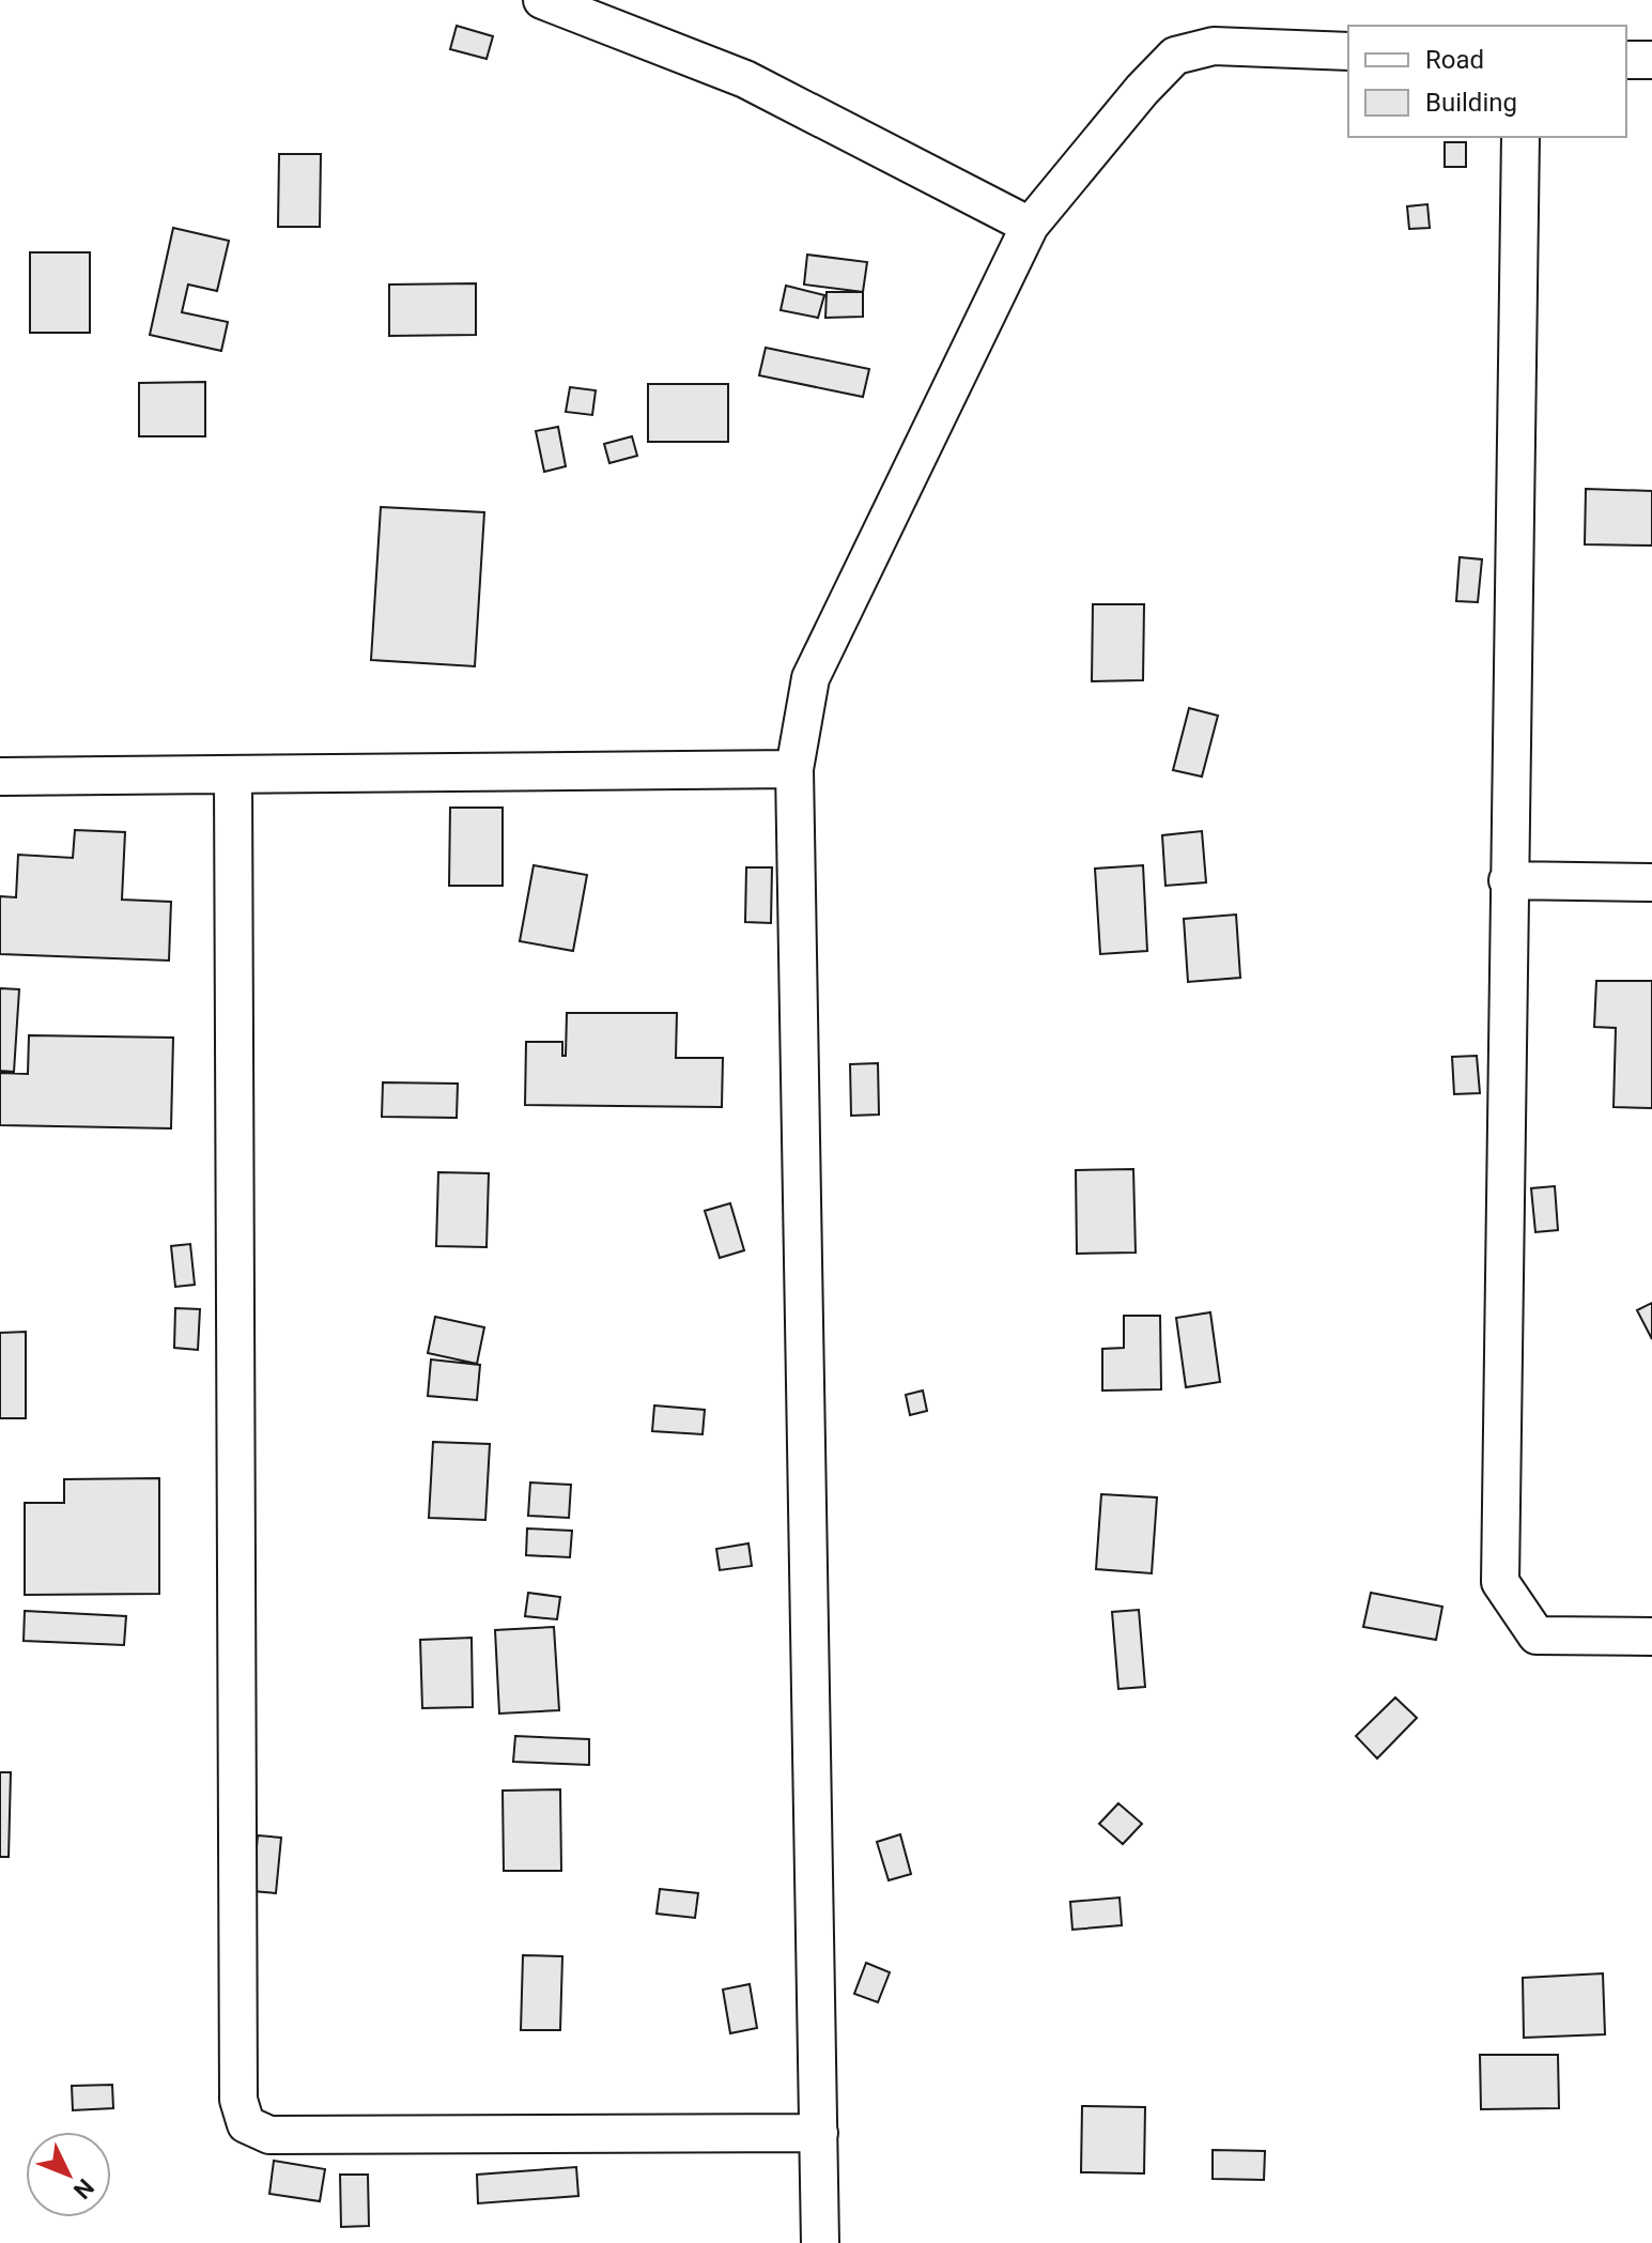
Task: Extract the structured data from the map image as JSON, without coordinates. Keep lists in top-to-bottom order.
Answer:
{
  "legend": ["Road", "Building"],
  "north": "bottom right"
}
